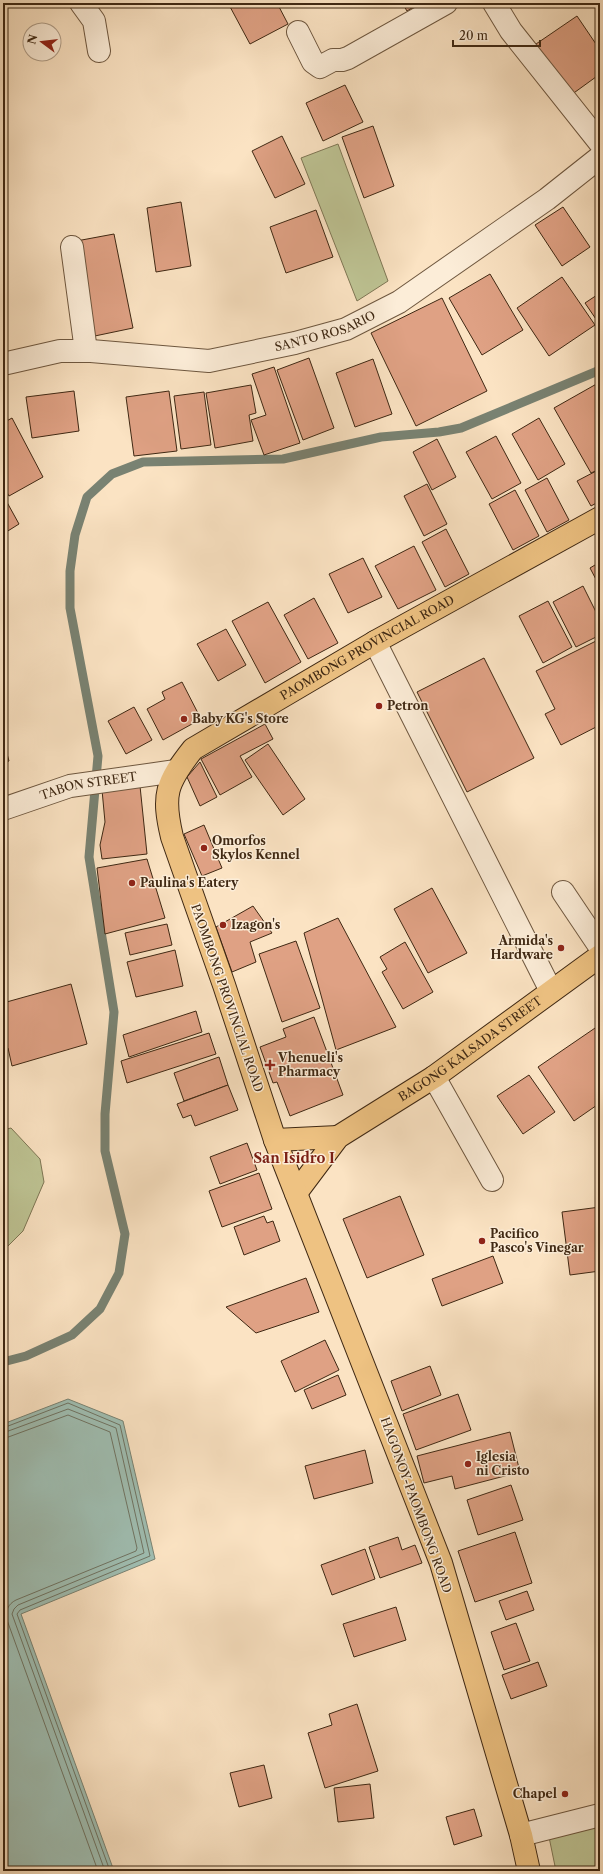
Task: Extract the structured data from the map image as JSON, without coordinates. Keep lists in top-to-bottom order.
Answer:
{
  "streets": {
    "main road": ["PAOMBONG PROVINCIAL ROAD", "BAGONG KALSADA STREET", "HAGONOY-PAOMBONG ROAD"],
    "street": ["SANTO ROSARIO", "TABON STREET"]
  },
  "crossings": [
    ["PAOMBONG PROVINCIAL ROAD", "TABON STREET"],
    ["PAOMBONG PROVINCIAL ROAD", "BAGONG KALSADA STREET"],
    ["PAOMBONG PROVINCIAL ROAD", "HAGONOY-PAOMBONG ROAD"],
    ["BAGONG KALSADA STREET", "HAGONOY-PAOMBONG ROAD"]
  ],
  "districts": ["San Isidro I"],
  "places": {
    "other": [
      "Petron",
      "Baby KG's Store",
      "Omorfos Skylos Kennel",
      "Paulina's Eatery",
      "Izagon's",
      "Armida's Hardware",
      "Pacifico Pasco's Vinegar",
      "Iglesia ni Cristo",
      "Chapel"
    ],
    "health": ["Vhenueli's Pharmacy"]
  },
  "scale_bar": "20 m",
  "north": "left"
}
